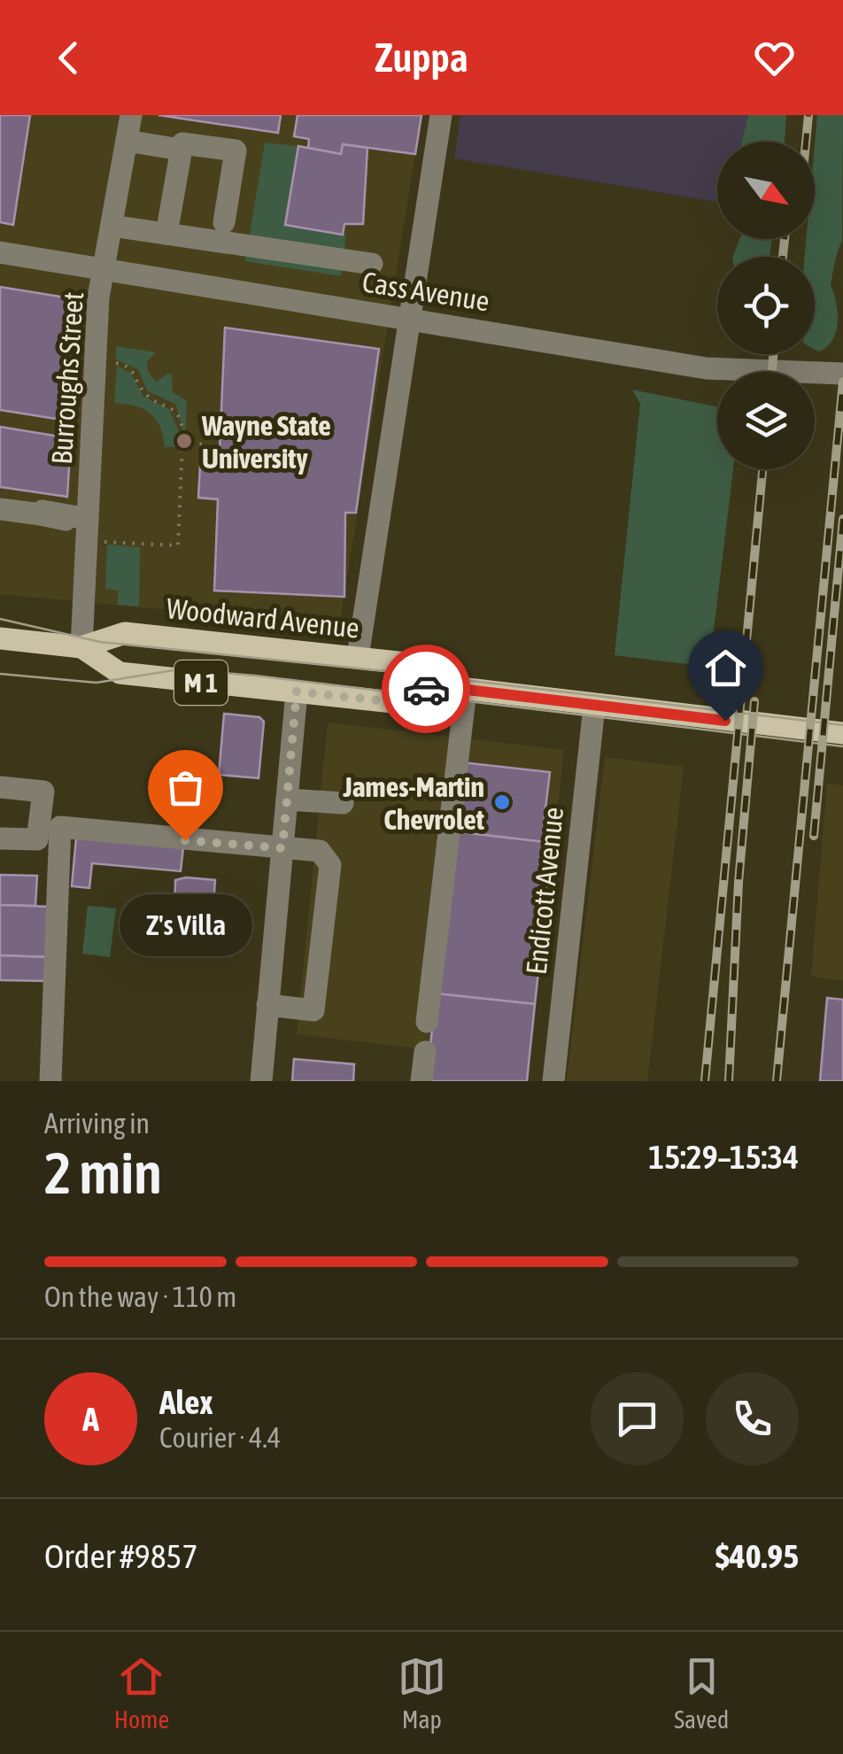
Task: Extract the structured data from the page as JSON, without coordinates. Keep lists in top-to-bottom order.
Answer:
{
  "streets": {
    "main road": ["Woodward Avenue", "M 1"],
    "street": ["Cass Avenue", "Burroughs Street", "Endicott Avenue"]
  },
  "crossings": [
    ["Cass Avenue", "Burroughs Street"],
    ["Burroughs Street", "Woodward Avenue"],
    ["Woodward Avenue", "Endicott Avenue"]
  ],
  "places": ["Wayne State University", "James-Martin Chevrolet", "Z's Villa"],
  "north": "bottom right",
  "page": {
    "header": "Zuppa",
    "bubble": "Z's Villa",
    "heading": ["2 min", "Arriving in", "15:29–15:34"],
    "panel": [
      "Alex",
      "Courier · 4.4",
      "Order #9857",
      "$40.95"
    ],
    "bar": "On the way · 110 m",
    "round": "A",
    "tabs": ["Home", "Map", "Saved"]
  }
}
